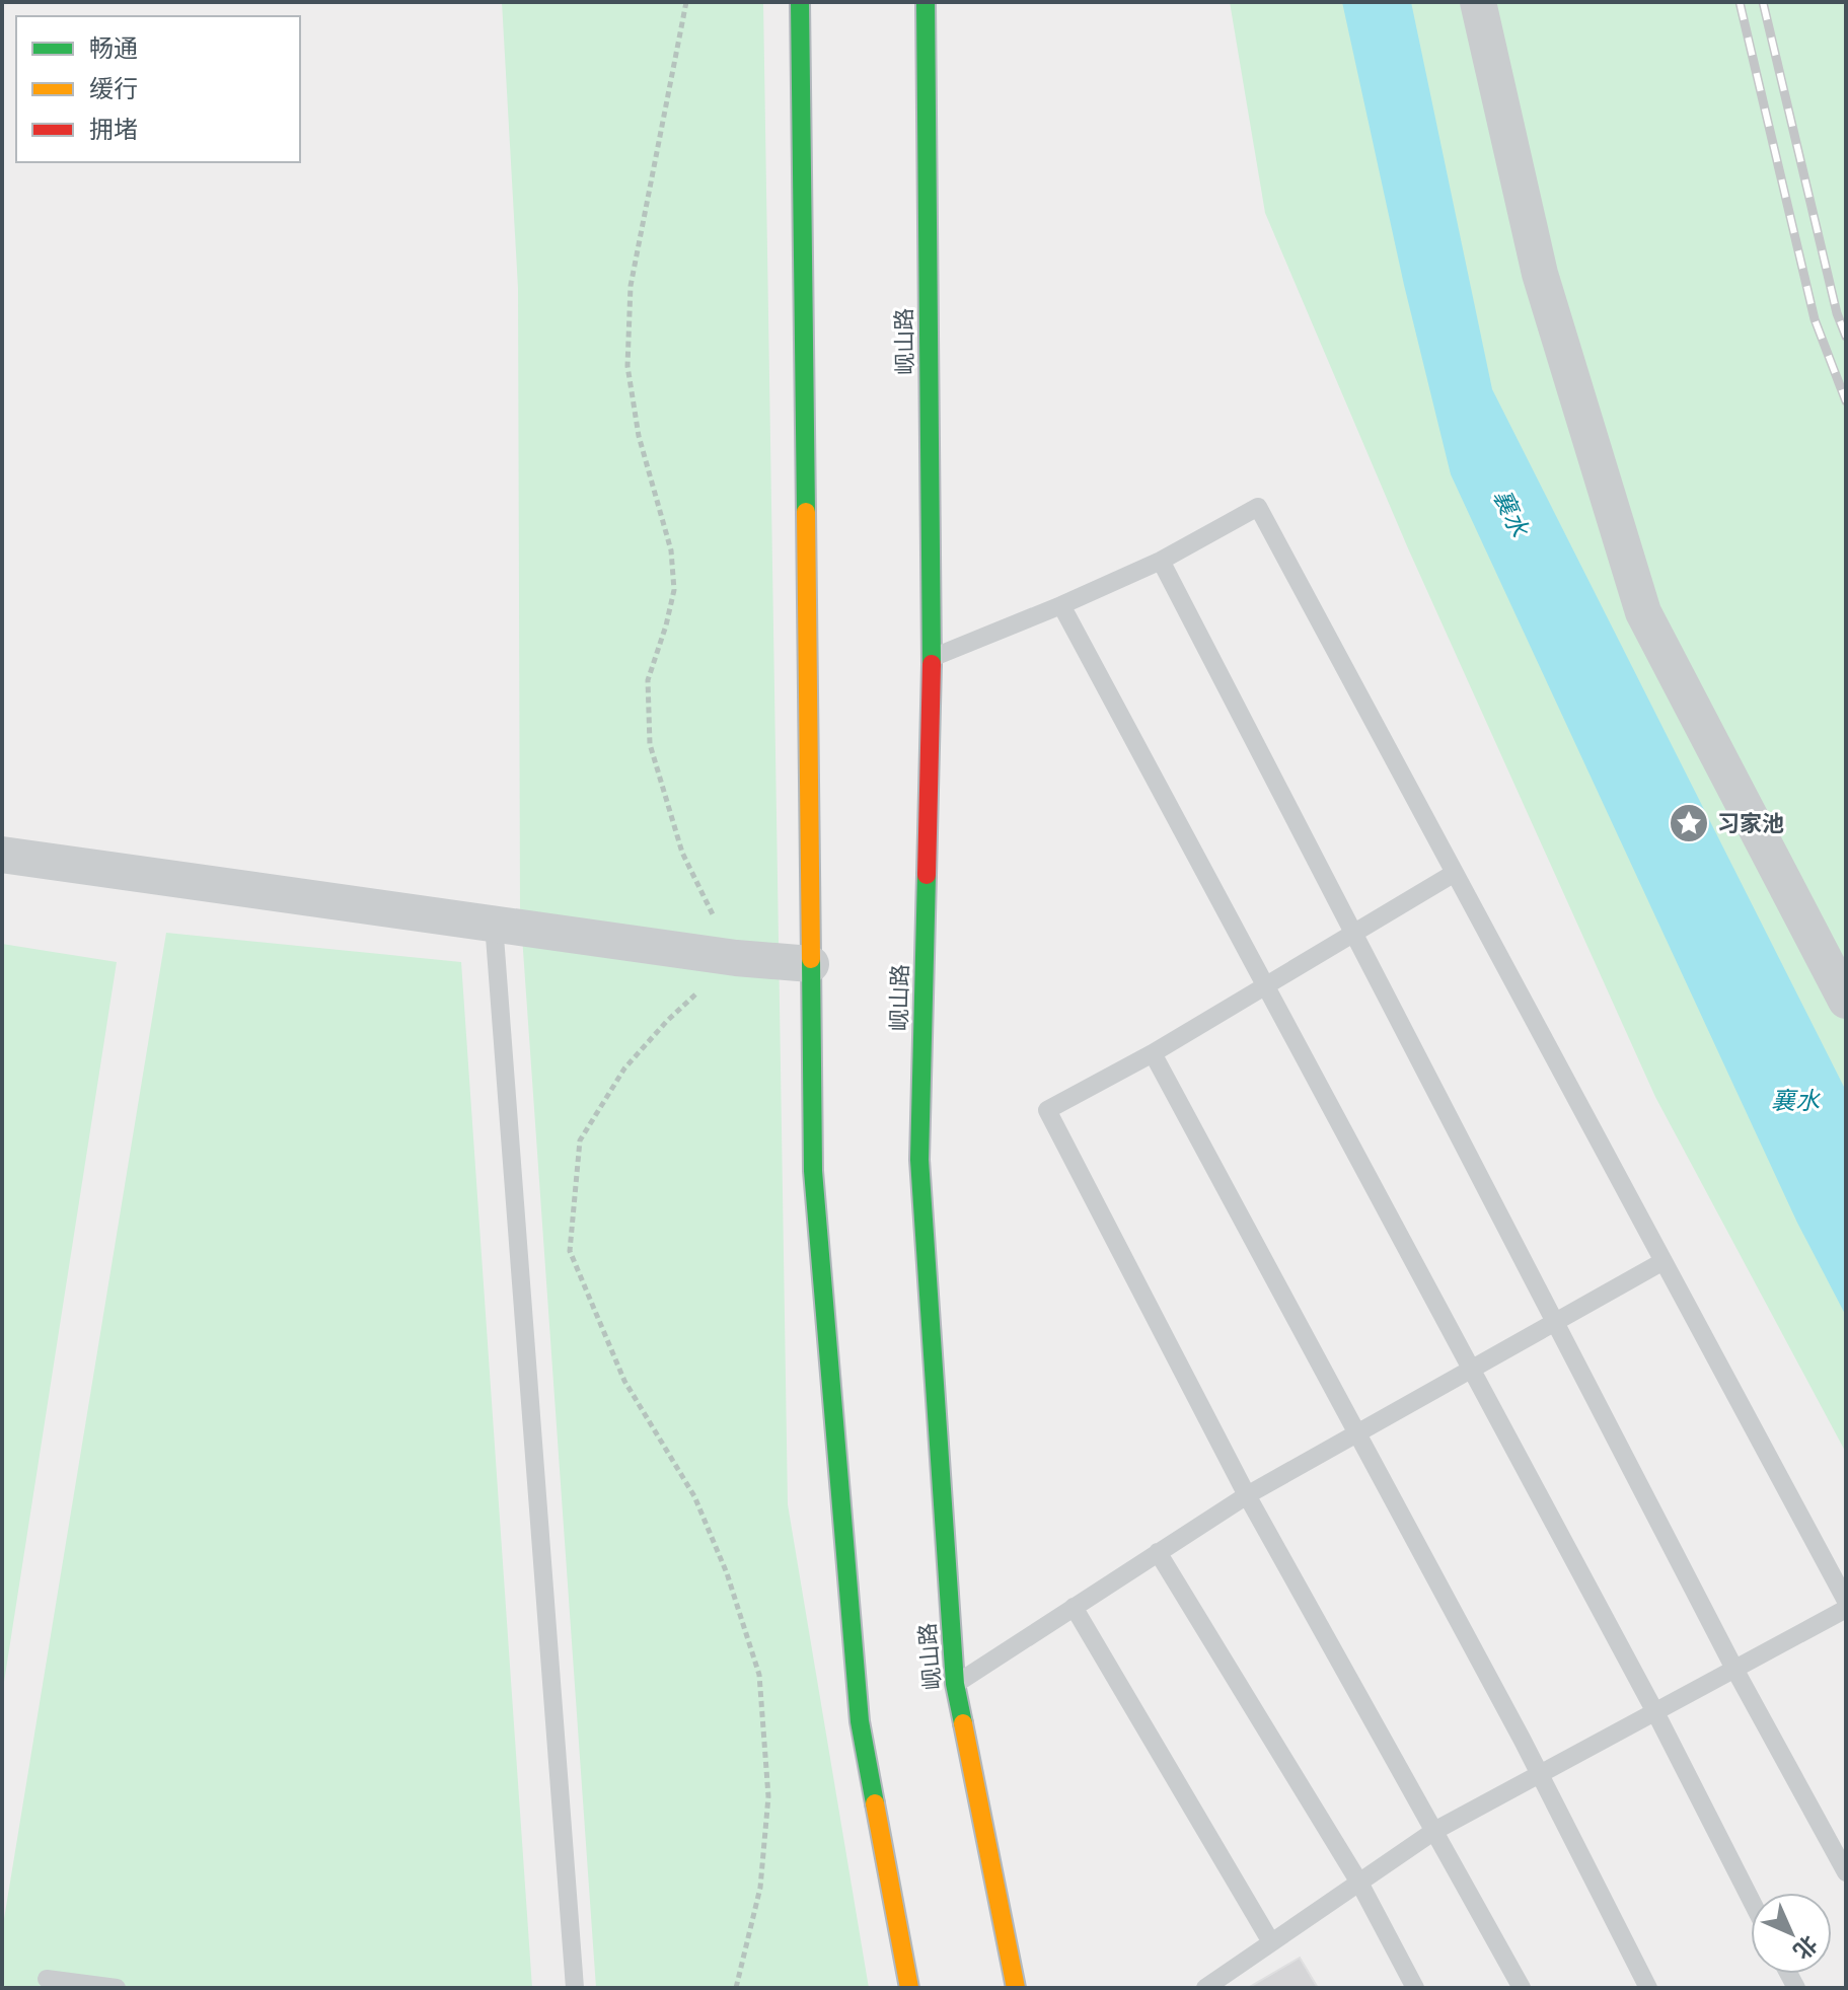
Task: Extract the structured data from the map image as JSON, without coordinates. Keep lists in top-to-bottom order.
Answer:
{
  "streets": {
    "highway": ["岘山路"]
  },
  "water": ["襄水"],
  "places": {
    "place": ["习家池"]
  },
  "legend": ["畅通", "缓行", "拥堵"],
  "north": "bottom right"
}
